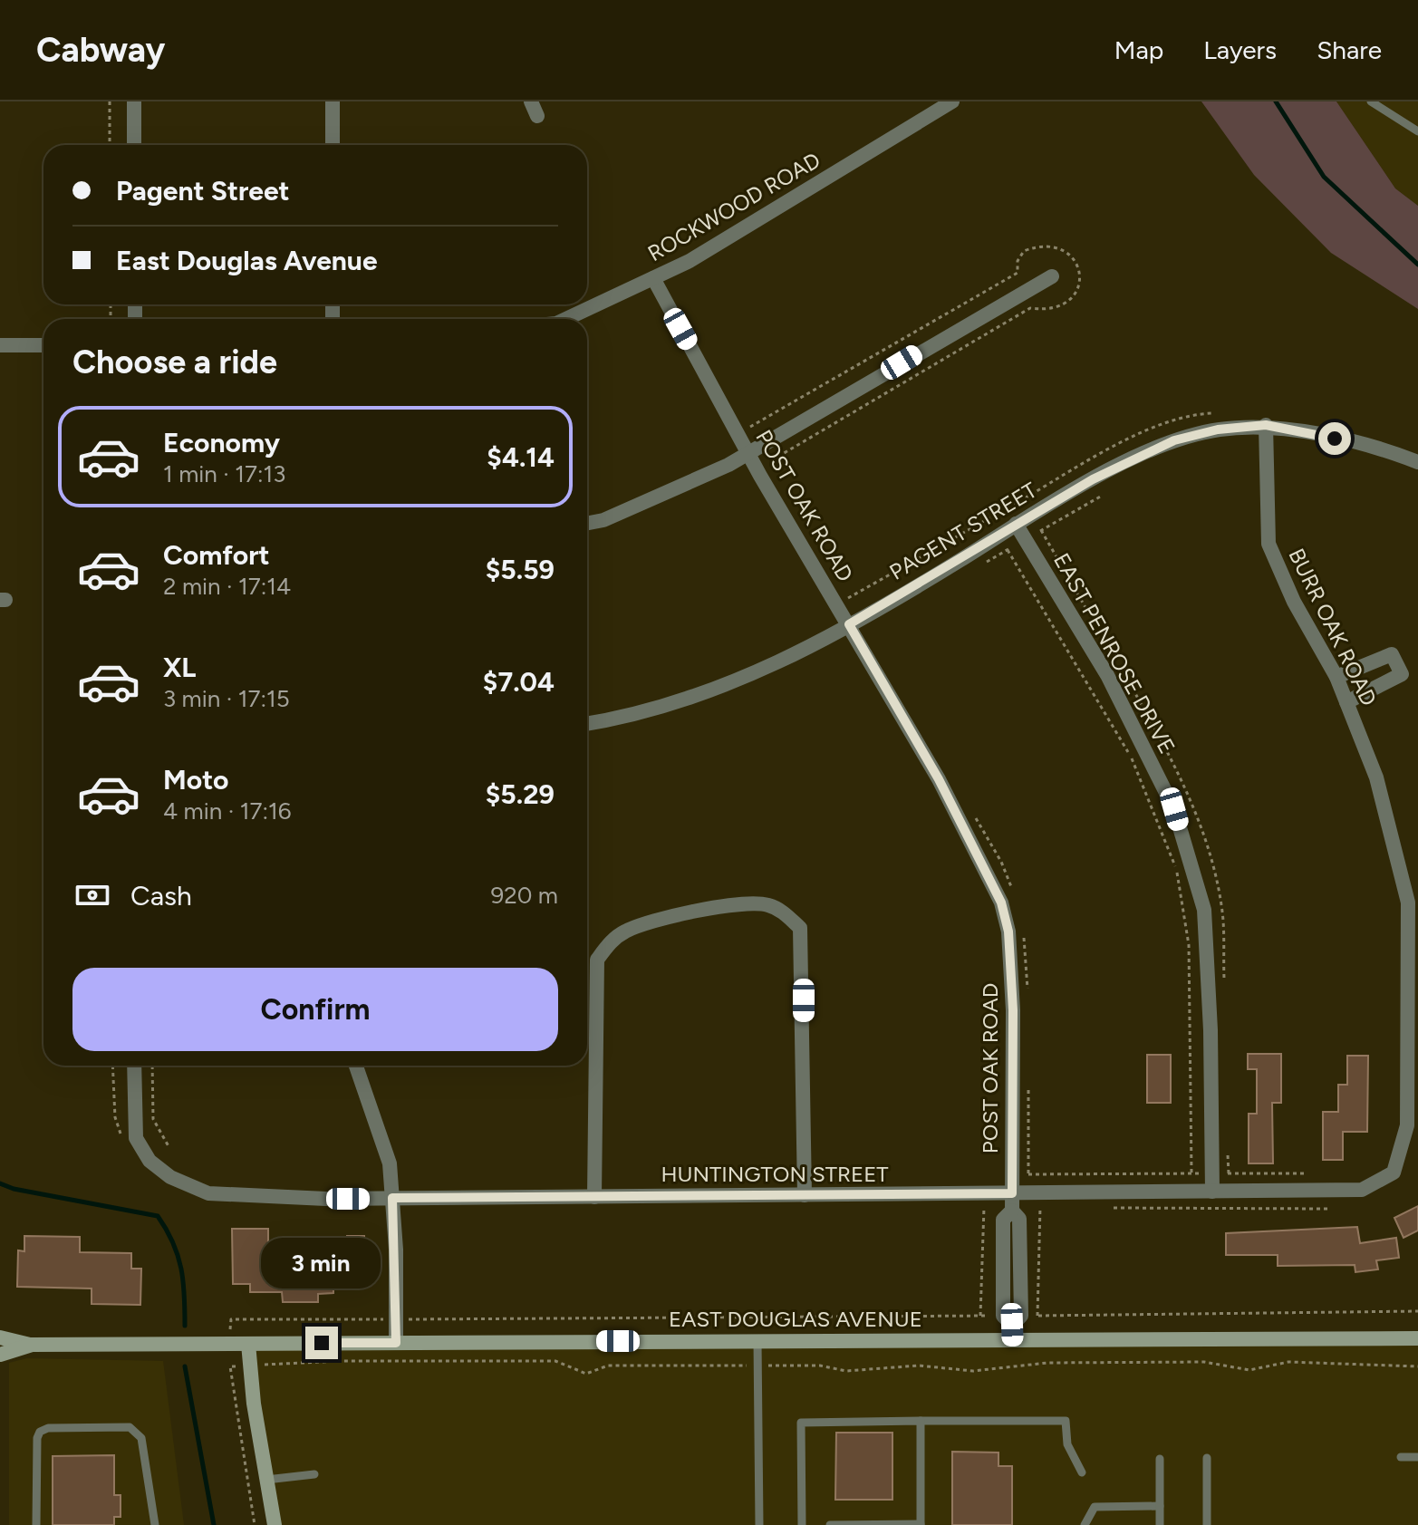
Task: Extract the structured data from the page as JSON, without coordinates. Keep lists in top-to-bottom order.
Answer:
{
  "streets": {
    "street": [
      "ROCKWOOD ROAD",
      "POST OAK ROAD",
      "PAGENT STREET",
      "BURR OAK ROAD",
      "EAST PENROSE DRIVE",
      "HUNTINGTON STREET",
      "EAST DOUGLAS AVENUE"
    ]
  },
  "crossings": [
    ["ROCKWOOD ROAD", "POST OAK ROAD"],
    ["POST OAK ROAD", "PAGENT STREET"],
    ["POST OAK ROAD", "HUNTINGTON STREET"],
    ["POST OAK ROAD", "EAST DOUGLAS AVENUE"],
    ["PAGENT STREET", "BURR OAK ROAD"],
    ["PAGENT STREET", "EAST PENROSE DRIVE"],
    ["BURR OAK ROAD", "HUNTINGTON STREET"],
    ["EAST PENROSE DRIVE", "HUNTINGTON STREET"]
  ],
  "page": {
    "header": "Cabway",
    "nav": ["Map", "Layers", "Share"],
    "banner": ["Pagent Street", "East Douglas Avenue"],
    "heading": "Choose a ride",
    "list": [
      {
        "name": "Economy",
        "note": "1 min · 17:13",
        "value": "$4.14"
      },
      {
        "name": "Comfort",
        "note": "2 min · 17:14",
        "value": "$5.59"
      },
      {
        "name": "XL",
        "note": "3 min · 17:15",
        "value": "$7.04"
      },
      {
        "name": "Moto",
        "note": "4 min · 17:16",
        "value": "$5.29"
      }
    ],
    "pay": ["Cash", "920 m"],
    "buttons": "Confirm",
    "bubble": "3 min"
  }
}
